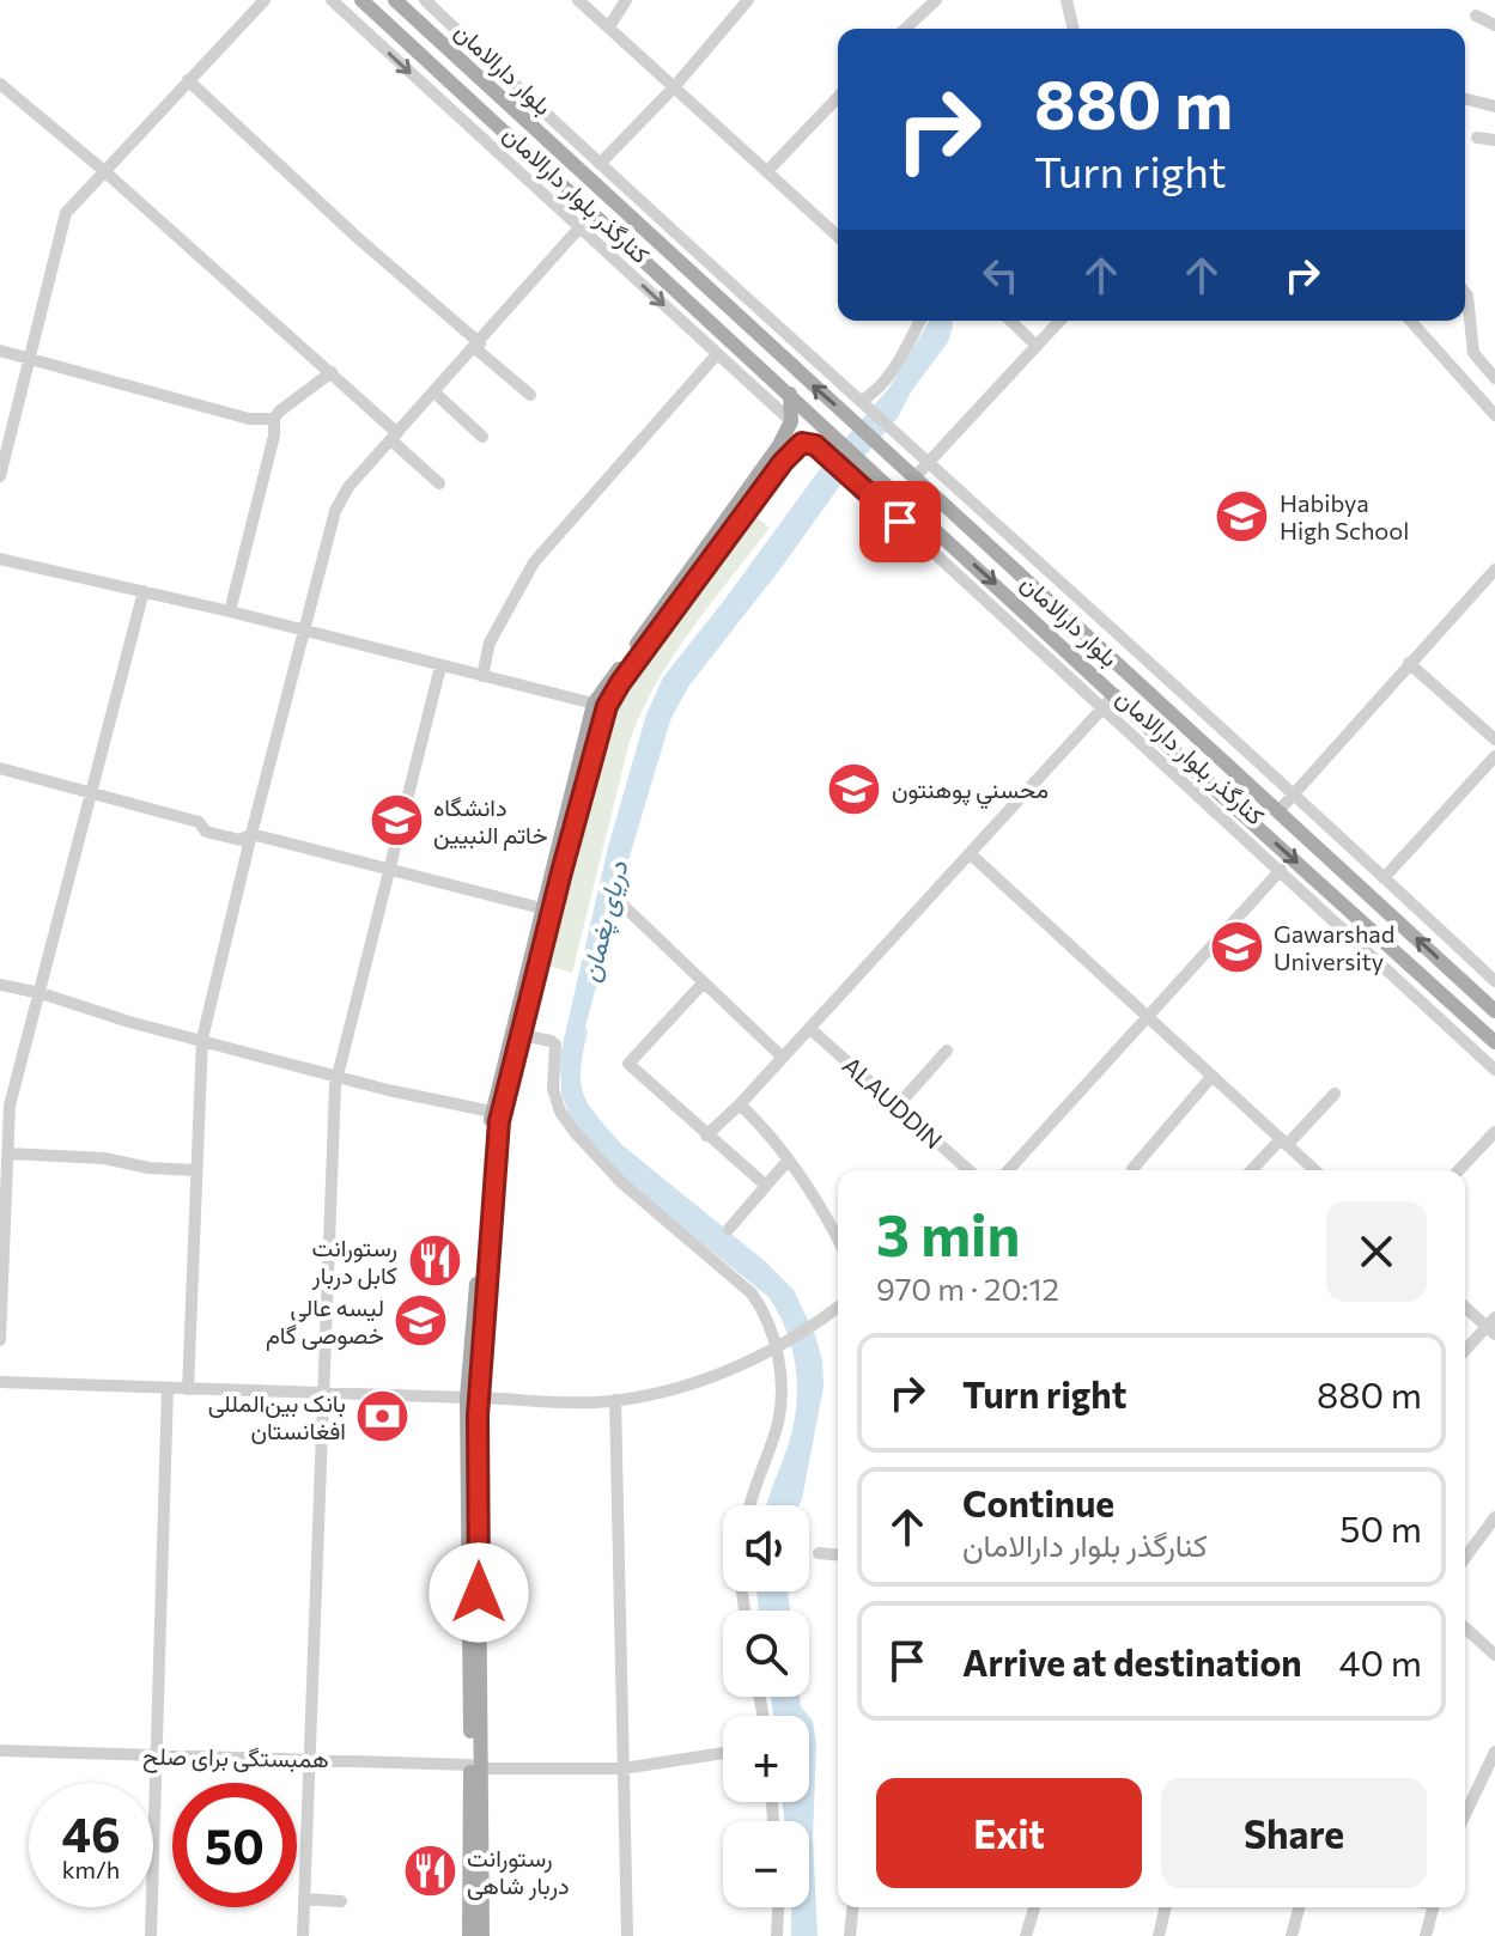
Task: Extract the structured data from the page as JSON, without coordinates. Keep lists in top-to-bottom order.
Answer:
{
  "streets": {
    "main road": ["بلوار دارالامان", "کنارگذر بلوار دارالامان"],
    "street": ["ALAUDDIN", "همبستگی برای صلح"]
  },
  "crossings": [
    ["بلوار دارالامان", "کنارگذر بلوار دارالامان"]
  ],
  "water": ["دریای پغمان"],
  "places": {
    "school or university": [
      "Habibya High School",
      "محسني پوهنتون",
      "دانشگاه خاتم النبیین",
      "Gawarshad University",
      "لیسه عالی خصوصی گام"
    ],
    "restaurant": ["رستورانت کابل دربار", "رستورانت دربار شاهی"],
    "bank": ["بانک بین‌المللی افغانستان"]
  },
  "page": {
    "turn": ["880 m", "Turn right"],
    "heading": ["3 min", "970 m · 20:12"],
    "list": [
      {
        "name": "Turn right",
        "value": "880 m"
      },
      {
        "name": "Continue",
        "note": "کنارگذر بلوار دارالامان",
        "value": "50 m"
      },
      {
        "name": "Arrive at destination",
        "value": "40 m"
      }
    ],
    "map_buttons": ["+", "−"],
    "buttons": ["Exit", "Share"],
    "speed": "46 km/h",
    "limit": "50"
  }
}
